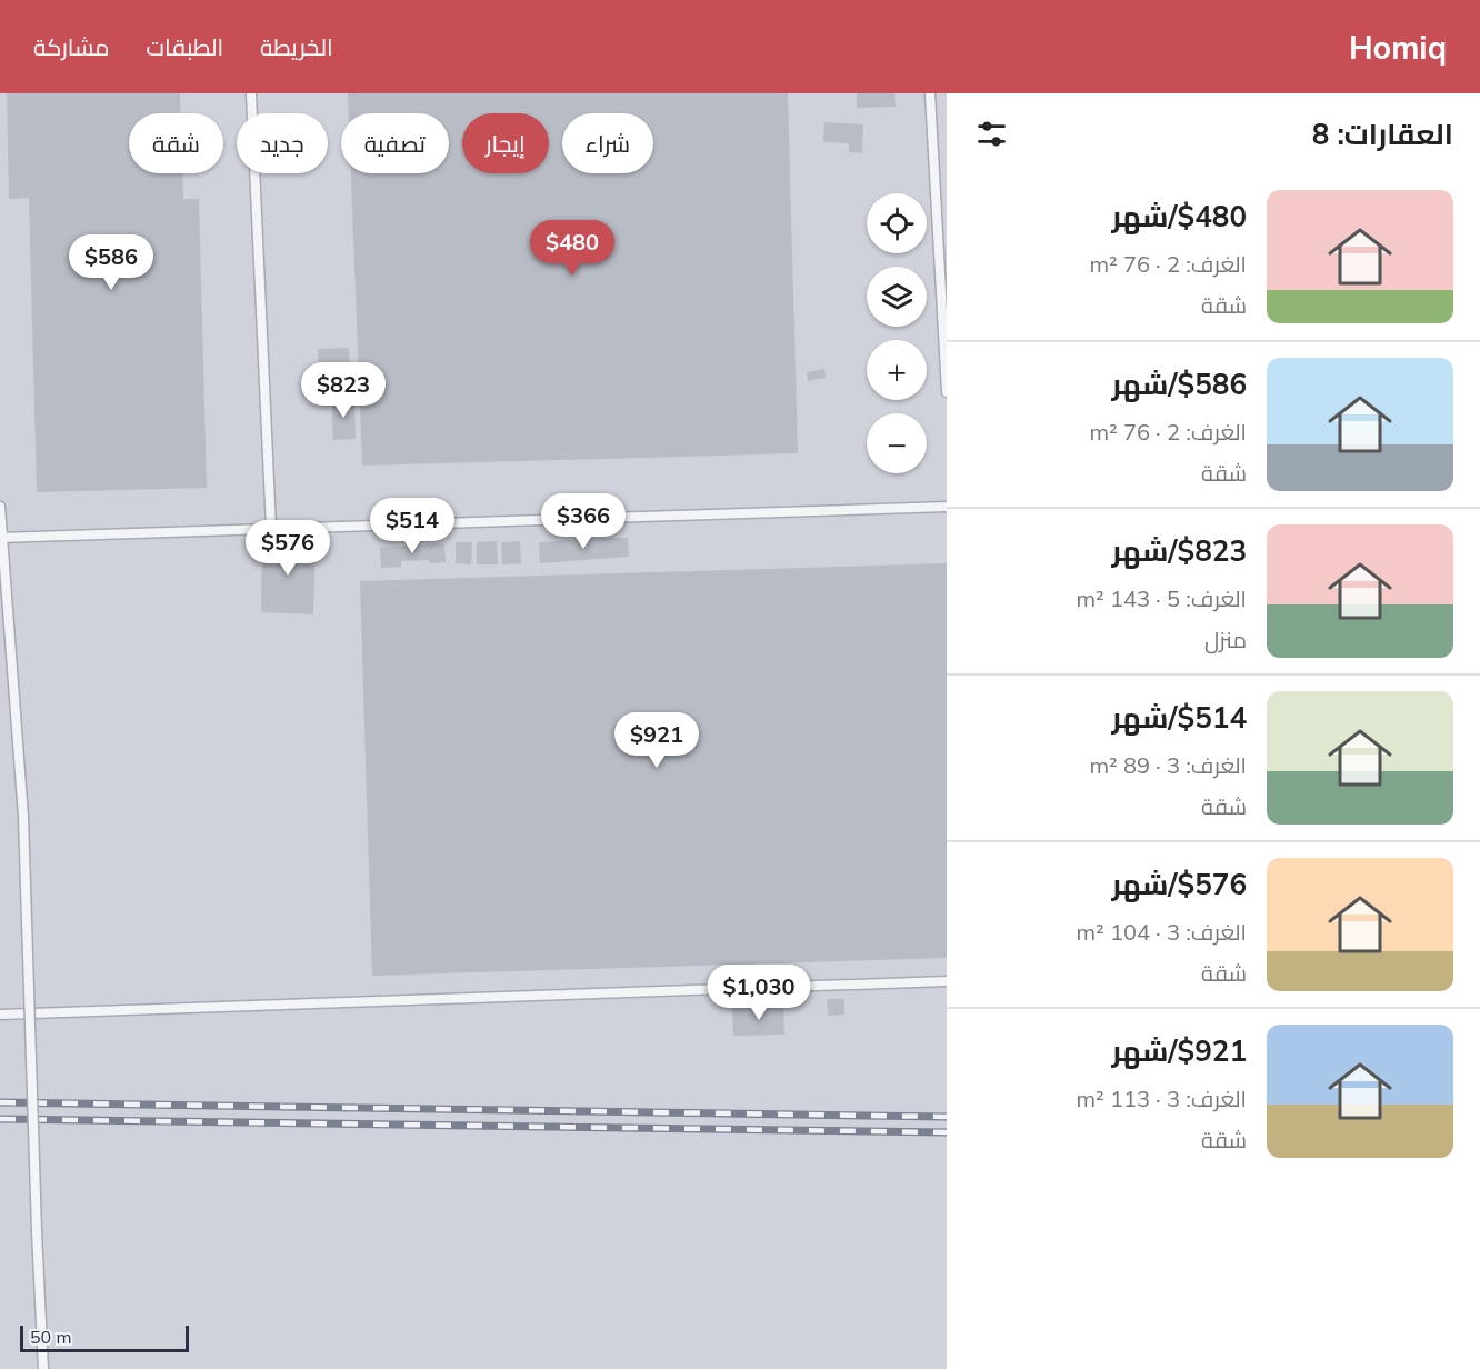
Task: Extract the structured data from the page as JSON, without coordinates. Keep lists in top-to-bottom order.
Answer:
{
  "scale_bar": "50 m",
  "page": {
    "header": "Homiq",
    "nav": ["الخريطة", "الطبقات", "مشاركة"],
    "heading": "العقارات: 8",
    "chip": [
      "شراء",
      "إيجار",
      "تصفية",
      "جديد",
      "شقة"
    ],
    "list": [
      {
        "name": "$480/شهر",
        "note": "الغرف: 2 · 76 m² · شقة"
      },
      {
        "name": "$586/شهر",
        "note": "الغرف: 2 · 76 m² · شقة"
      },
      {
        "name": "$823/شهر",
        "note": "الغرف: 5 · 143 m² · منزل"
      },
      {
        "name": "$514/شهر",
        "note": "الغرف: 3 · 89 m² · شقة"
      },
      {
        "name": "$576/شهر",
        "note": "الغرف: 3 · 104 m² · شقة"
      },
      {
        "name": "$921/شهر",
        "note": "الغرف: 3 · 113 m² · شقة"
      }
    ],
    "map_buttons": ["+", "−"],
    "price": [
      "$480",
      "$586",
      "$823",
      "$366",
      "$514",
      "$576",
      "$921",
      "$1,030"
    ],
    "scale": "50 m"
  }
}
